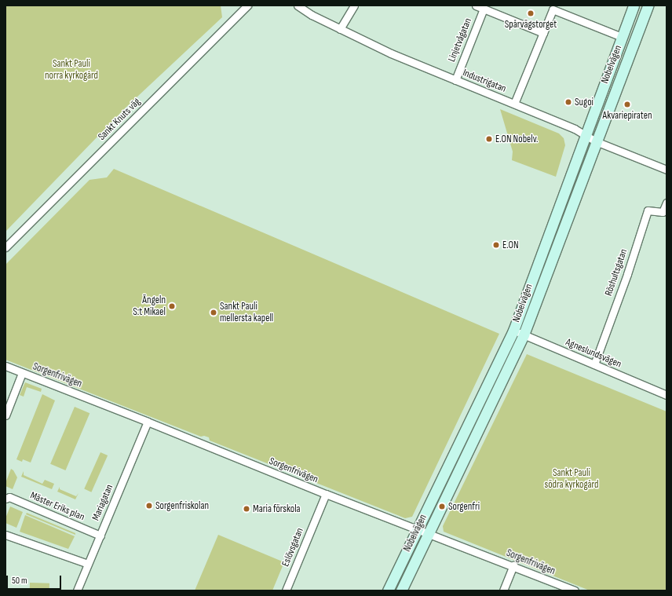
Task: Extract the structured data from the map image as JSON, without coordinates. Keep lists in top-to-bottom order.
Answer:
{
  "streets": {
    "main road": ["Nobelvägen"],
    "street": [
      "Linjetvågatan",
      "Industrigatan",
      "Sankt Knuts väg",
      "Röshultsgatan",
      "Agneslundsvägen",
      "Sorgenfrivägen",
      "Mariagatan",
      "Mäster Eriks plan",
      "Eslövsgatan"
    ]
  },
  "crossings": [
    ["Linjetvågatan", "Industrigatan"],
    ["Nobelvägen", "Industrigatan"],
    ["Nobelvägen", "Agneslundsvägen"],
    ["Nobelvägen", "Sorgenfrivägen"],
    ["Röshultsgatan", "Agneslundsvägen"],
    ["Sorgenfrivägen", "Mariagatan"],
    ["Sorgenfrivägen", "Eslövsgatan"],
    ["Mariagatan", "Mäster Eriks plan"]
  ],
  "parks": ["Sankt Pauli norra kyrkogård", "Sankt Pauli södra kyrkogård"],
  "places": [
    "Spårvägstorget",
    "Sugoi",
    "Akvariepiraten",
    "E.ON Nobelv.",
    "E.ON",
    "Ängeln S:t Mikael",
    "Sankt Pauli mellersta kapell",
    "Sorgenfriskolan",
    "Sorgenfri",
    "Maria förskola"
  ],
  "scale_bar": "50 m"
}
